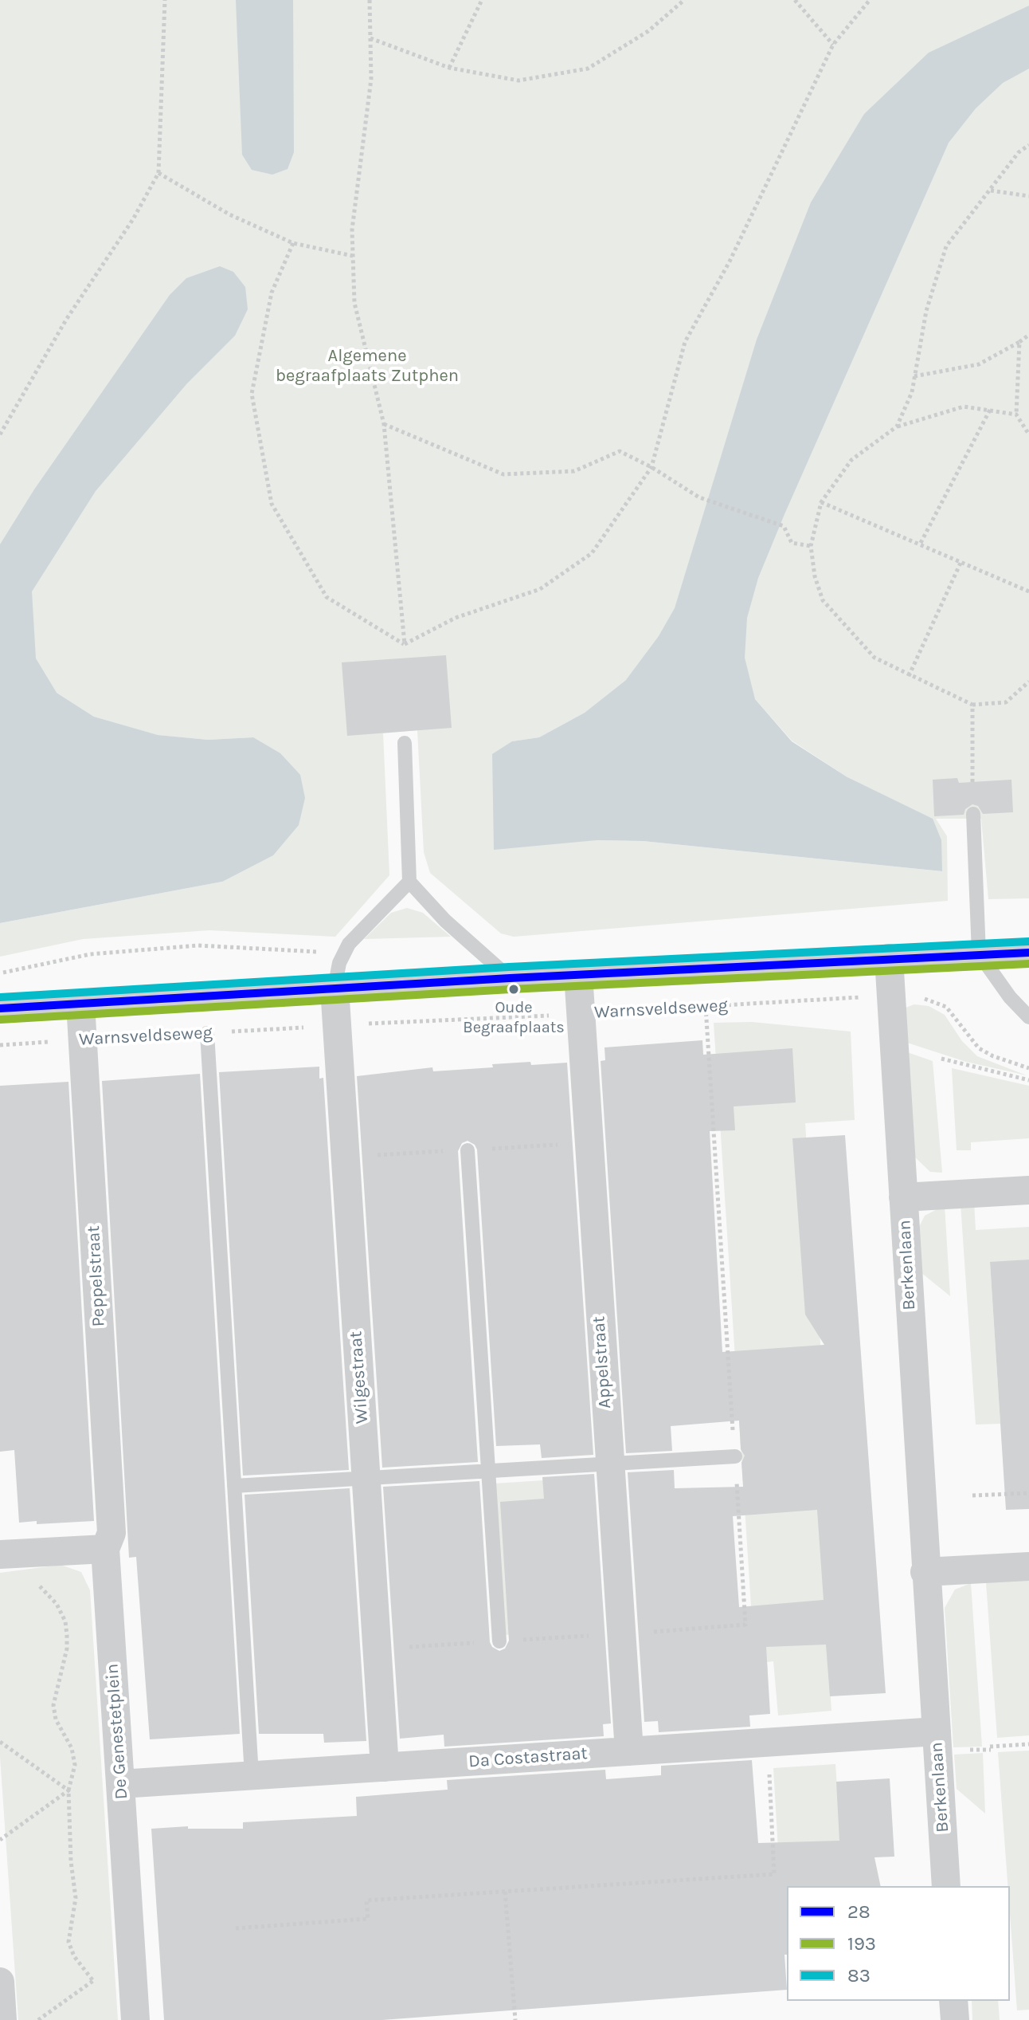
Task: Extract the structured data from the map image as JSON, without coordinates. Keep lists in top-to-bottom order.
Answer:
{
  "streets": {
    "street": [
      "Warnsveldseweg",
      "Berkenlaan",
      "Peppelstraat",
      "Appelstraat",
      "Wilgestraat",
      "De Genestetplein",
      "Da Costastraat"
    ]
  },
  "crossings": [
    ["Warnsveldseweg", "Berkenlaan"],
    ["Warnsveldseweg", "Peppelstraat"],
    ["Warnsveldseweg", "Appelstraat"],
    ["Warnsveldseweg", "Wilgestraat"],
    ["Berkenlaan", "Da Costastraat"],
    ["Peppelstraat", "De Genestetplein"],
    ["Appelstraat", "Da Costastraat"],
    ["Wilgestraat", "Da Costastraat"],
    ["De Genestetplein", "Da Costastraat"]
  ],
  "parks": ["Algemene begraafplaats Zutphen"],
  "places": ["Oude Begraafplaats"],
  "lines": ["transit line 83", "transit line 28", "transit line 193"],
  "legend": ["28", "193", "83"]
}
